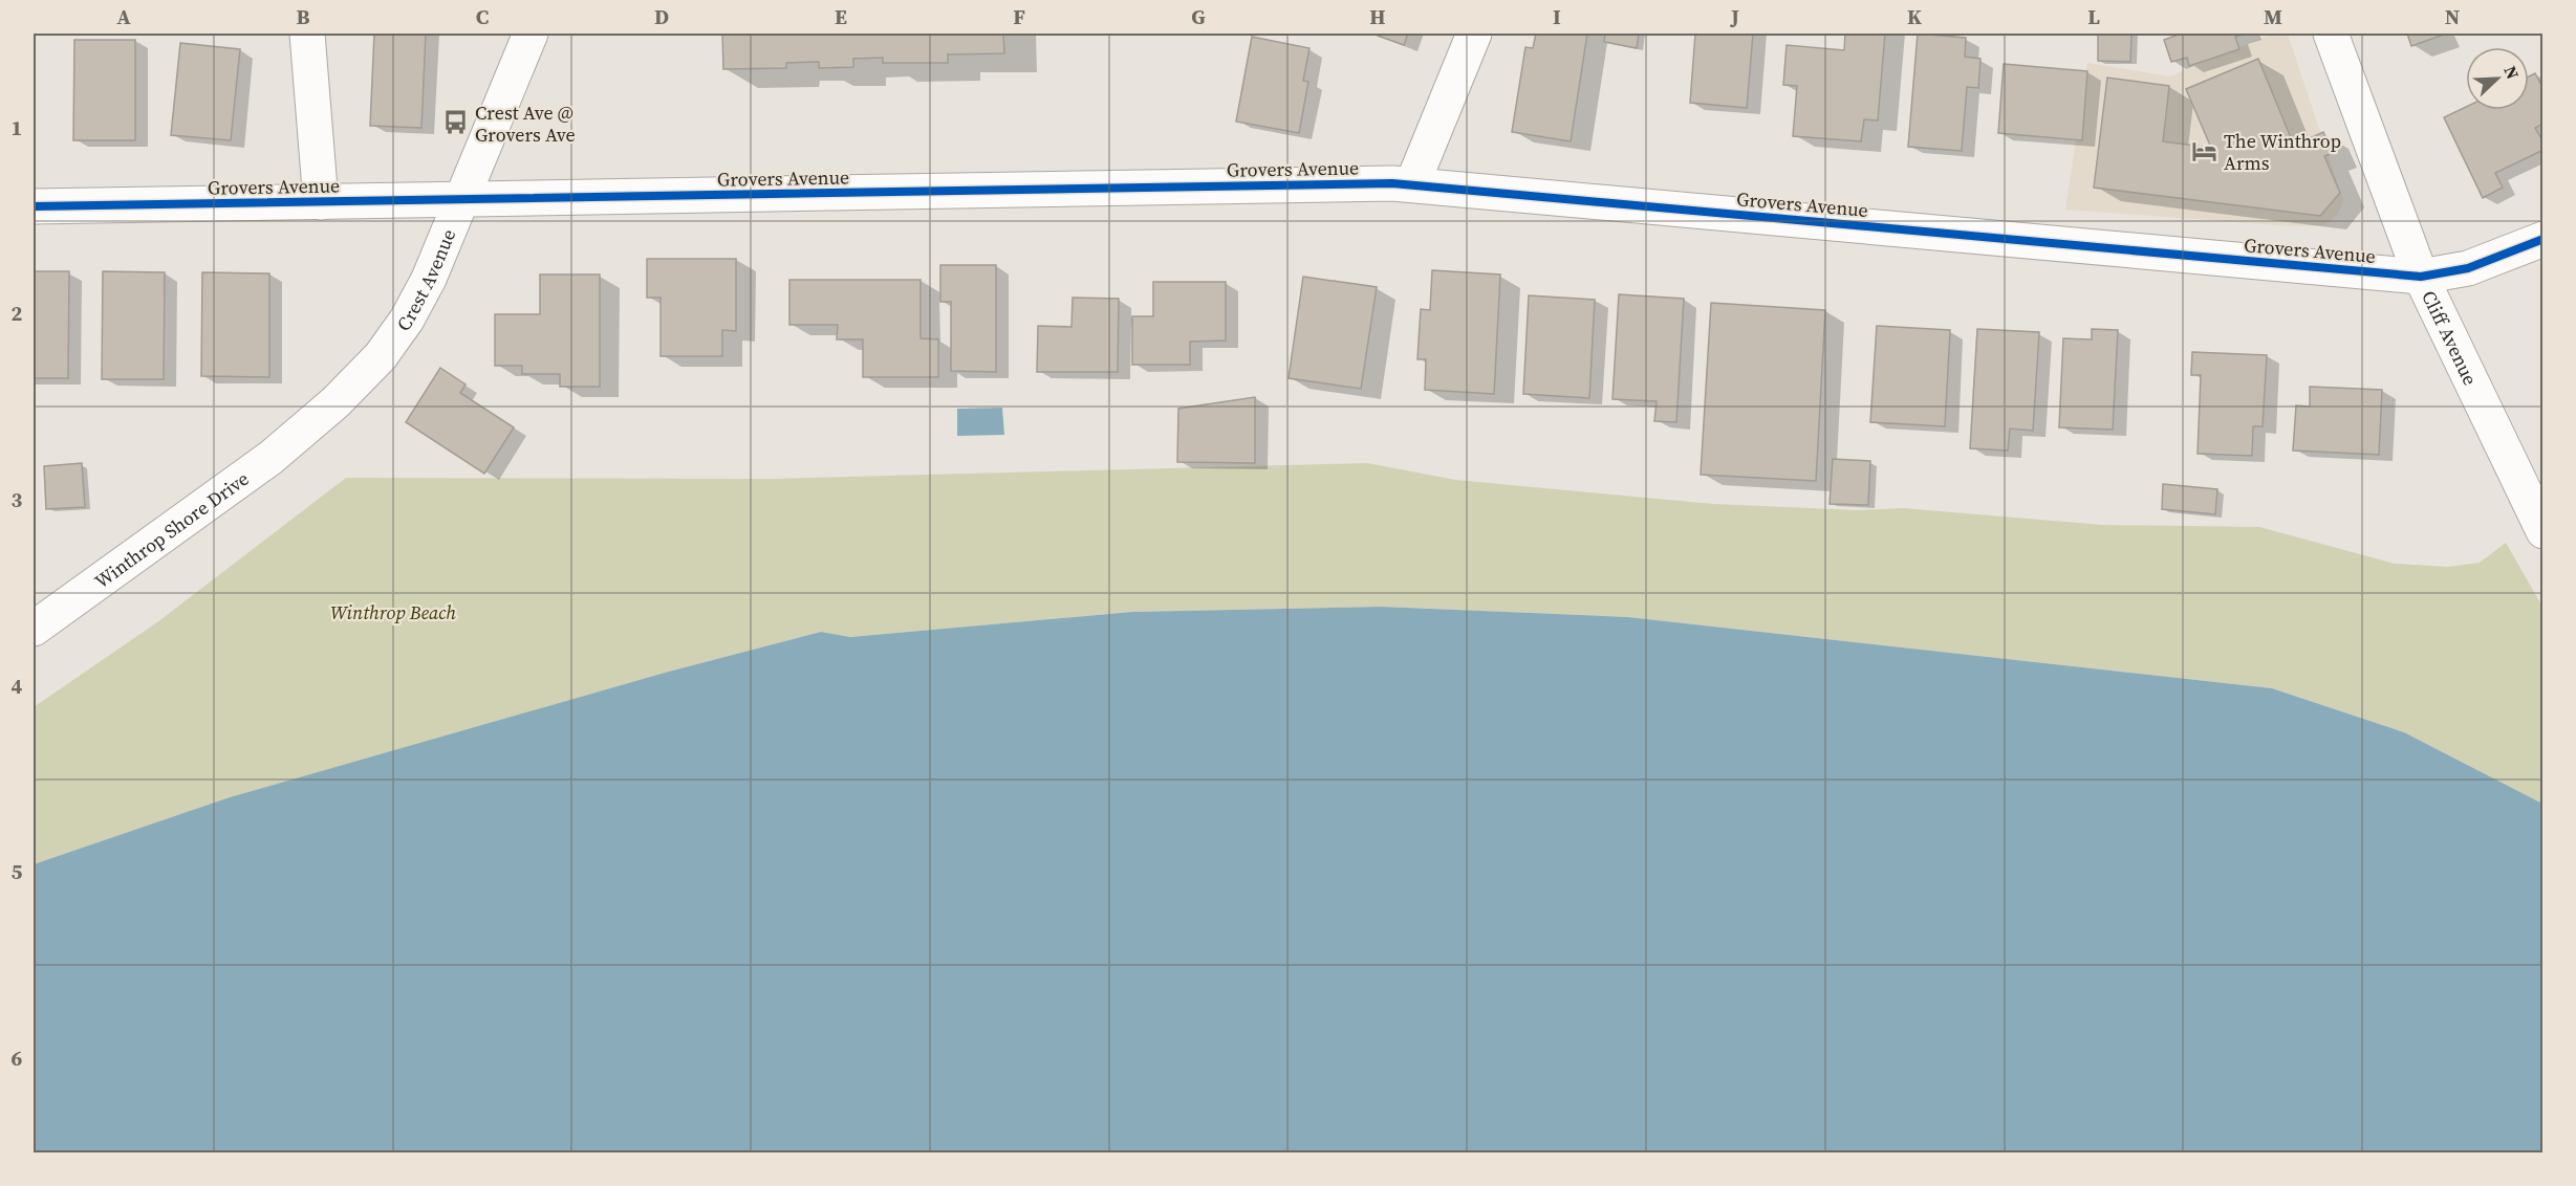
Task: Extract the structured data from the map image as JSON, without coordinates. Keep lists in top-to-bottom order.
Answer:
{
  "streets": {
    "street": [
      "Grovers Avenue",
      "Crest Avenue",
      "Cliff Avenue",
      "Winthrop Shore Drive"
    ]
  },
  "crossings": [
    ["Grovers Avenue", "Crest Avenue"],
    ["Grovers Avenue", "Cliff Avenue"],
    ["Crest Avenue", "Winthrop Shore Drive"]
  ],
  "parks": ["Winthrop Beach"],
  "places": {
    "bus stop": ["Crest Ave @ Grovers Ave"],
    "hotel": ["The Winthrop Arms"]
  },
  "north": "top right",
  "grid": {
    "columns": [
      "A",
      "B",
      "C",
      "D",
      "E",
      "F",
      "G",
      "H",
      "I",
      "J",
      "K",
      "L",
      "M",
      "N"
    ],
    "rows": [
      "1",
      "2",
      "3",
      "4",
      "5",
      "6"
    ]
  }
}
